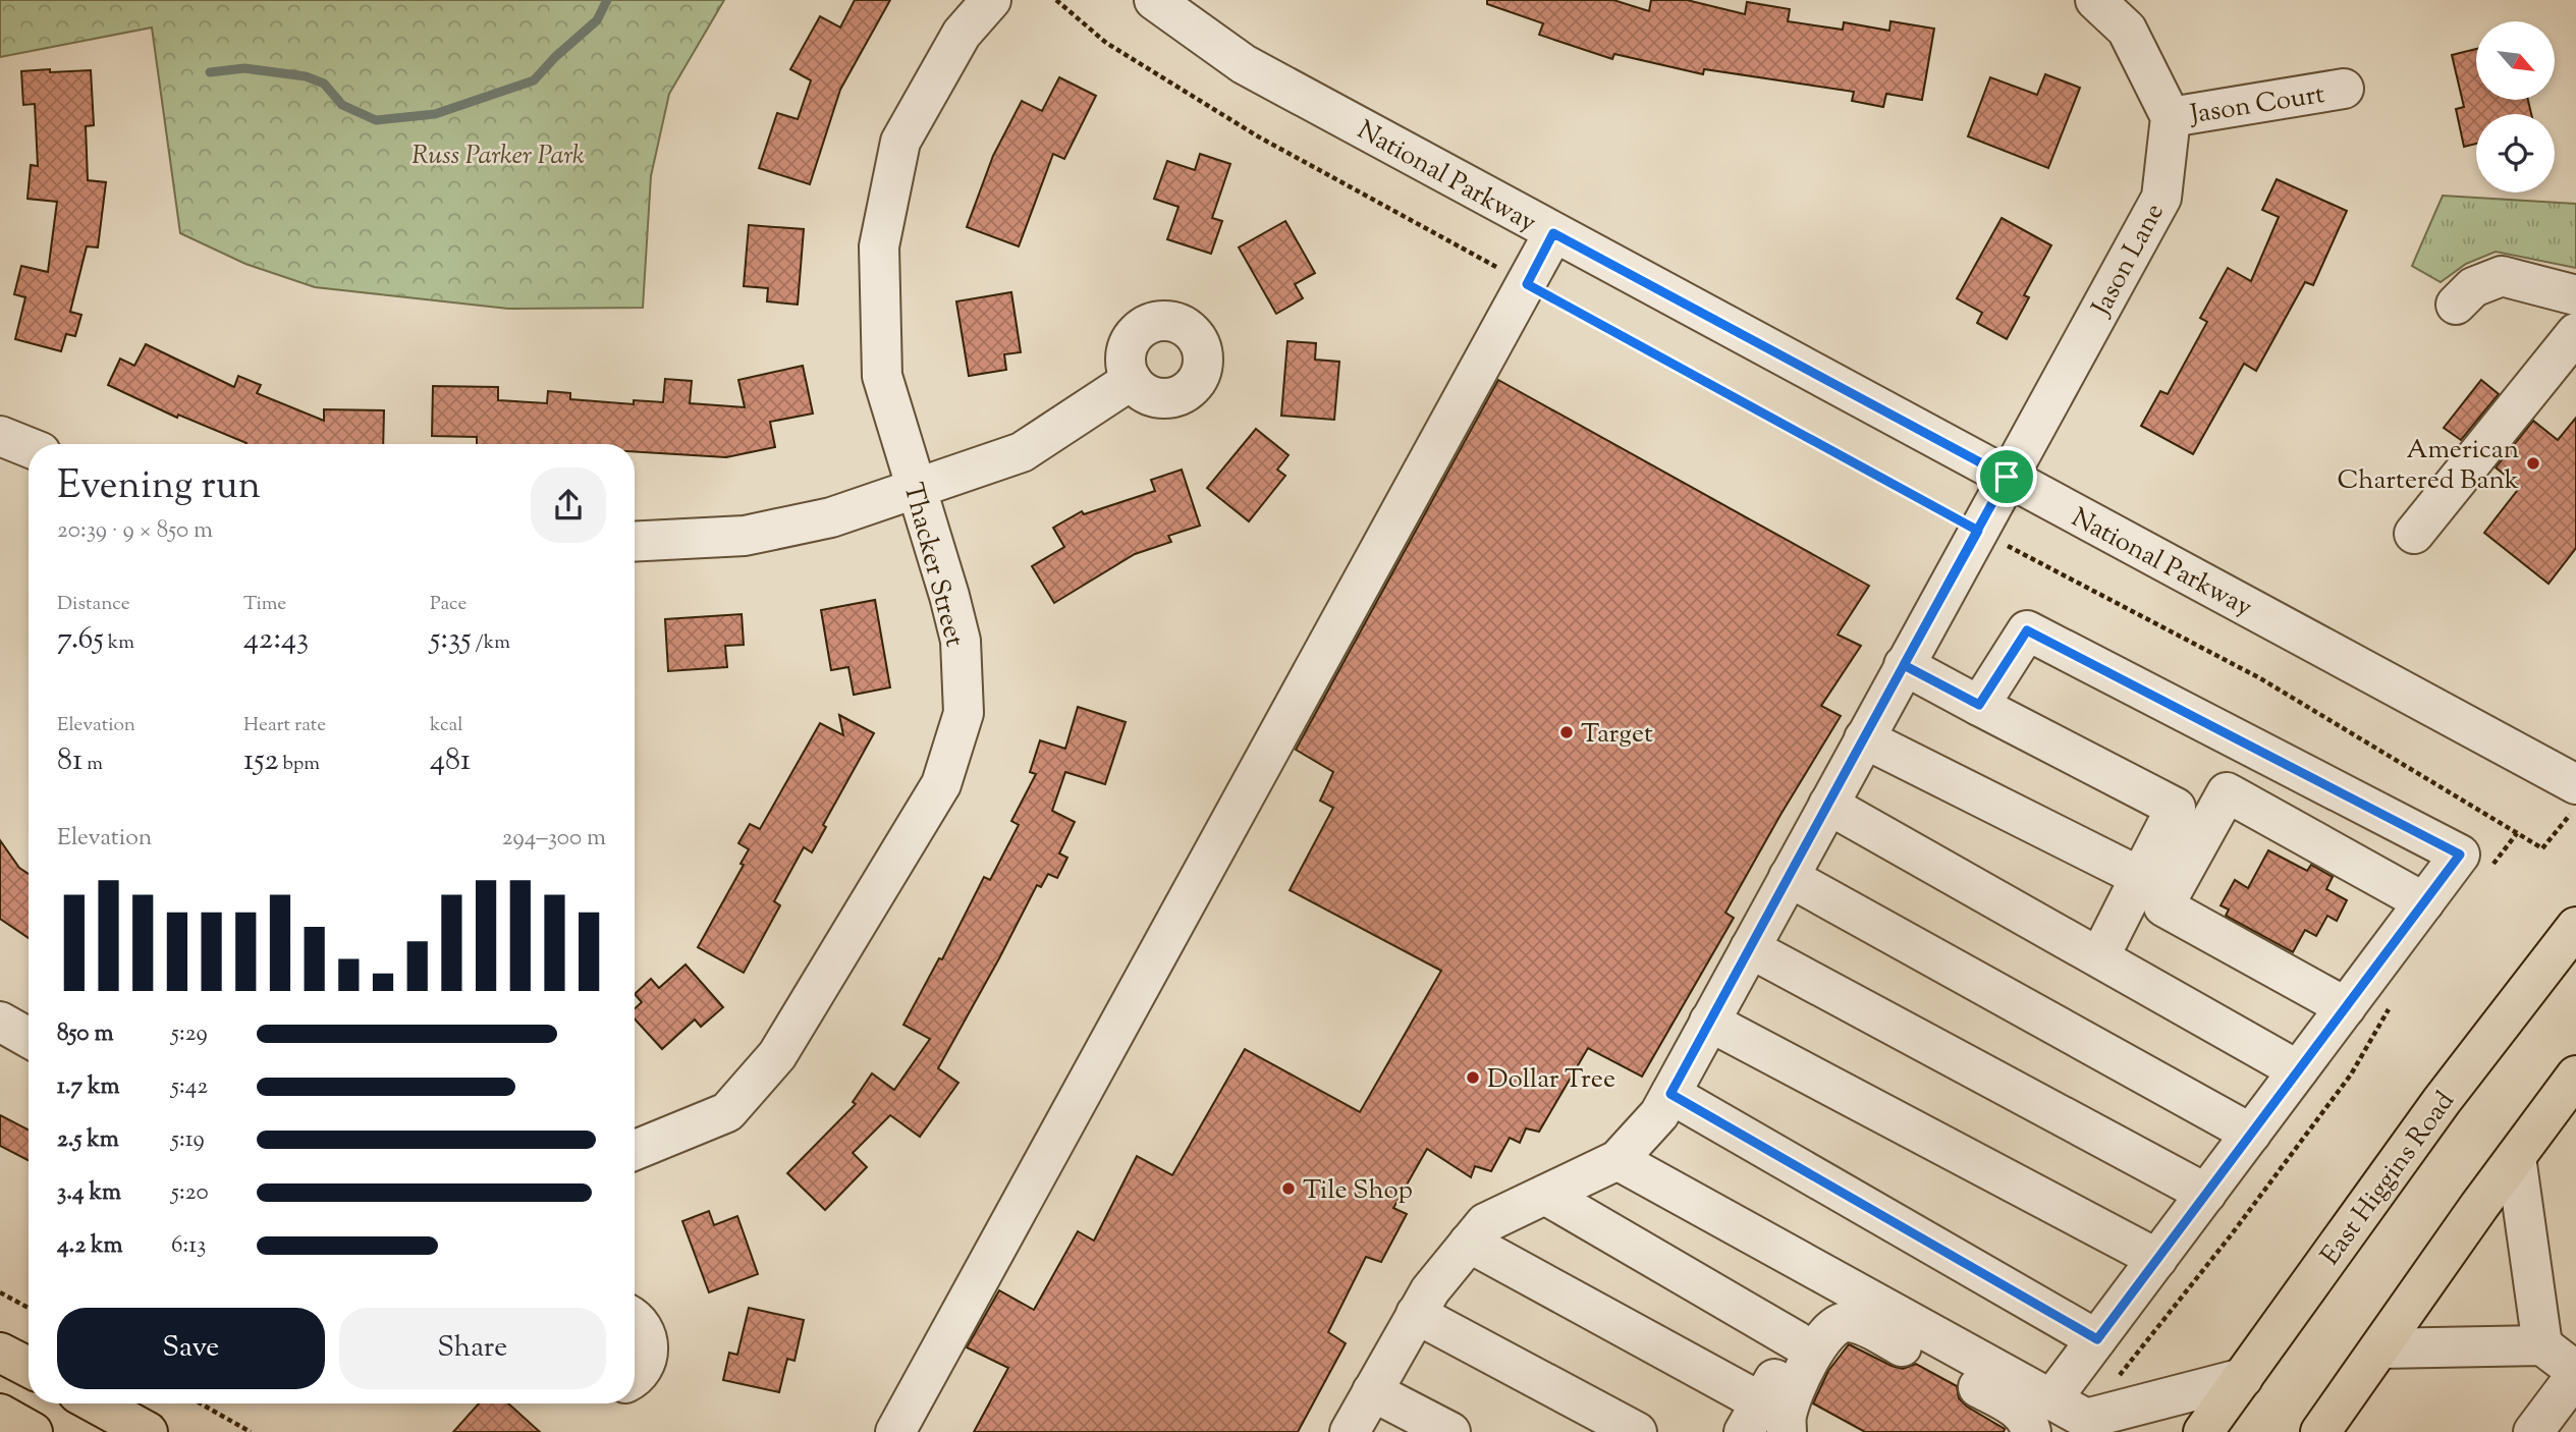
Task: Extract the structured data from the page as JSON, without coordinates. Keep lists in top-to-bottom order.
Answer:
{
  "streets": {
    "main road": ["East Higgins Road"],
    "street": [
      "Jason Court",
      "National Parkway",
      "Jason Lane",
      "Thacker Street"
    ]
  },
  "crossings": [
    ["Jason Court", "Jason Lane"],
    ["National Parkway", "Jason Lane"]
  ],
  "parks": ["Russ Parker Park"],
  "places": [
    "American Chartered Bank",
    "Target",
    "Dollar Tree",
    "Tile Shop"
  ],
  "north": "bottom right",
  "page": {
    "heading": ["Evening run", "20:39 · 9 × 850 m"],
    "stats": [
      ["Distance", "7.65 km"],
      ["Time", "42:43"],
      ["Pace", "5:35 /km"],
      ["Elevation", "81 m"],
      ["Heart rate", "152 bpm"],
      ["kcal", "481"]
    ],
    "chart": ["Elevation", "294–300 m"],
    "list": [
      {
        "name": "850 m",
        "note": "5:29"
      },
      {
        "name": "1.7 km",
        "note": "5:42"
      },
      {
        "name": "2.5 km",
        "note": "5:19"
      },
      {
        "name": "3.4 km",
        "note": "5:20"
      },
      {
        "name": "4.2 km",
        "note": "6:13"
      }
    ],
    "buttons": ["Save", "Share"]
  }
}
